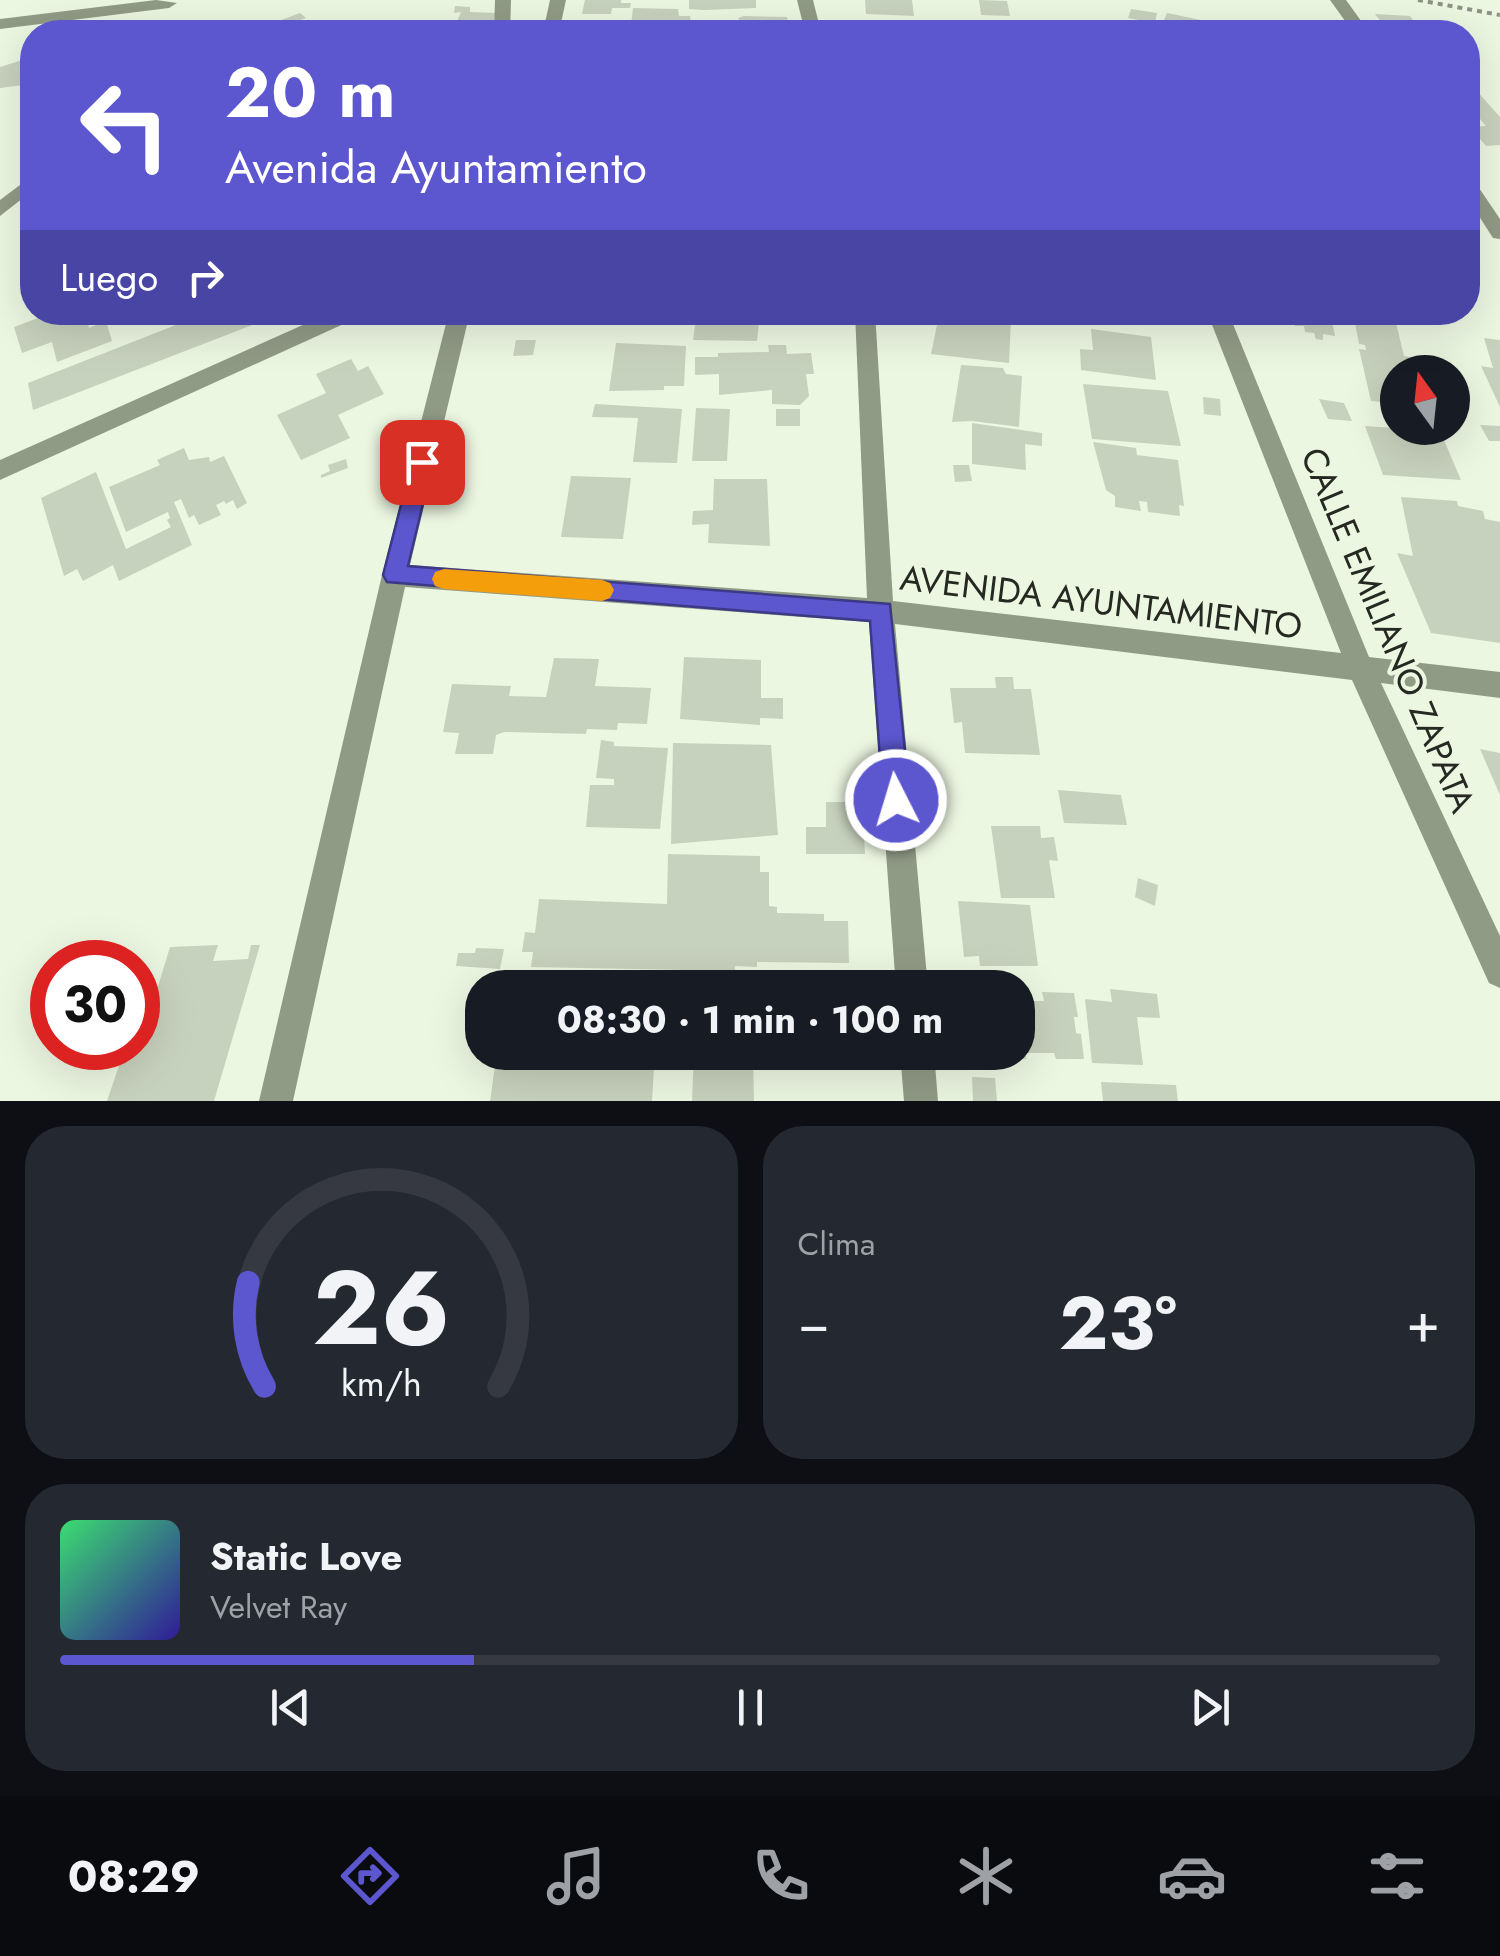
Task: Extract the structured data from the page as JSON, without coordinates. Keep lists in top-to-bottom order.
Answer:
{
  "streets": {
    "street": ["AVENIDA AYUNTAMIENTO", "CALLE EMILIANO ZAPATA"]
  },
  "crossings": [
    ["AVENIDA AYUNTAMIENTO", "CALLE EMILIANO ZAPATA"]
  ],
  "north": "top",
  "page": {
    "turn": ["20 m", "Avenida Ayuntamiento"],
    "then": "Luego",
    "limit": "30",
    "trip": "08:30 · 1 min · 100 m",
    "tile": "Clima",
    "heat": ["−", "23°", "+"],
    "song": ["Static Love", "Velvet Ray"],
    "tabs": "08:29",
    "gauge": ["26", "km/h"]
  }
}
